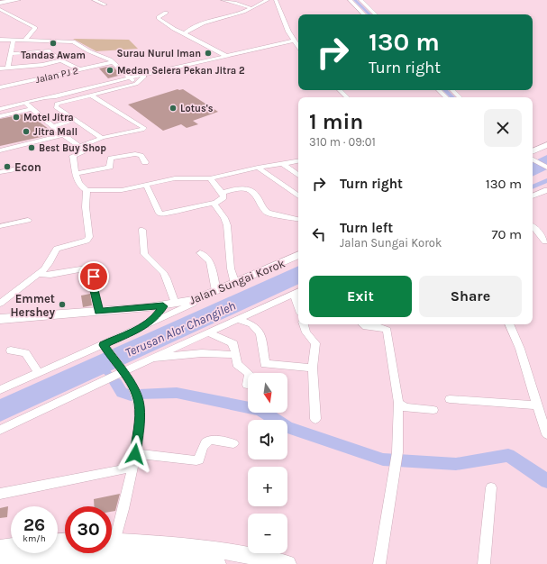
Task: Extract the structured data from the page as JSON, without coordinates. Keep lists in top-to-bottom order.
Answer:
{
  "streets": {
    "main road": ["Jalan Sungai Korok"],
    "street": ["Jalan PJ 2"]
  },
  "water": ["Terusan Alor Changileh"],
  "places": [
    "Tandas Awam",
    "Surau Nurul Iman",
    "Medan Selera Pekan Jitra 2",
    "Lotus's",
    "Motel Jitra",
    "Jitra Mall",
    "Best Buy Shop",
    "Econ",
    "Emmet Hershey"
  ],
  "north": "bottom",
  "page": {
    "turn": ["130 m", "Turn right"],
    "heading": ["1 min", "310 m · 09:01"],
    "list": [
      {
        "name": "Turn right",
        "value": "130 m"
      },
      {
        "name": "Turn left",
        "note": "Jalan Sungai Korok",
        "value": "70 m"
      }
    ],
    "buttons": ["Exit", "Share"],
    "map_buttons": ["+", "−"],
    "speed": "26 km/h",
    "limit": "30"
  }
}
